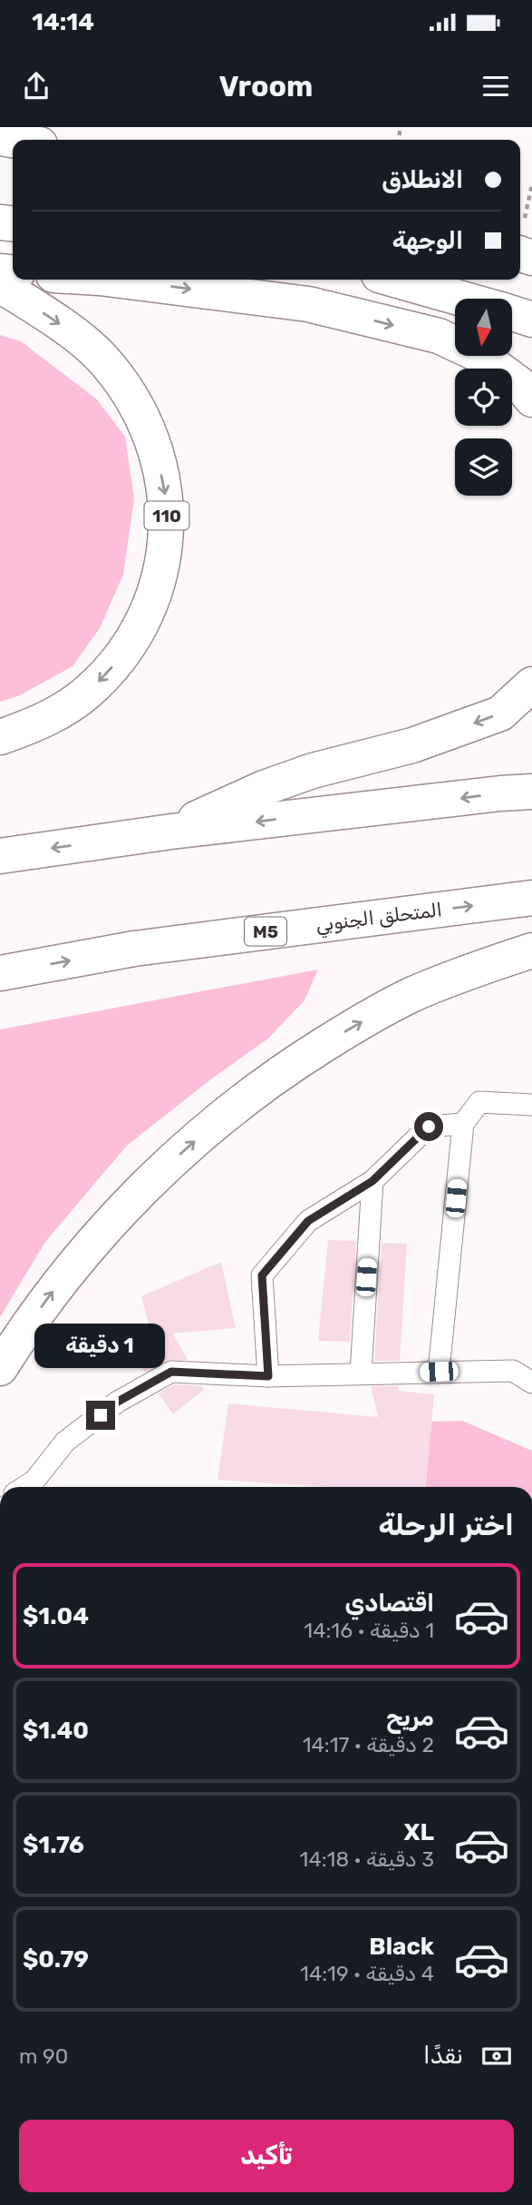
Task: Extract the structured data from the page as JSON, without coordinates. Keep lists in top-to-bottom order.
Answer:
{
  "streets": {
    "main road": ["110", "المتحلق الجنوبي", "M5"]
  },
  "north": "bottom",
  "page": {
    "status": "14:14",
    "header": "Vroom",
    "banner": ["الانطلاق", "الوجهة"],
    "bubble": "1 دقيقة",
    "heading": "اختر الرحلة",
    "list": [
      {
        "name": "اقتصادي",
        "note": "1 دقيقة · 14:16",
        "value": "$1.04"
      },
      {
        "name": "مريح",
        "note": "2 دقيقة · 14:17",
        "value": "$1.40"
      },
      {
        "name": "XL",
        "note": "3 دقيقة · 14:18",
        "value": "$1.76"
      },
      {
        "name": "Black",
        "note": "4 دقيقة · 14:19",
        "value": "$0.79"
      }
    ],
    "pay": ["نقدًا", "90 m"],
    "buttons": "تأكيد"
  }
}
